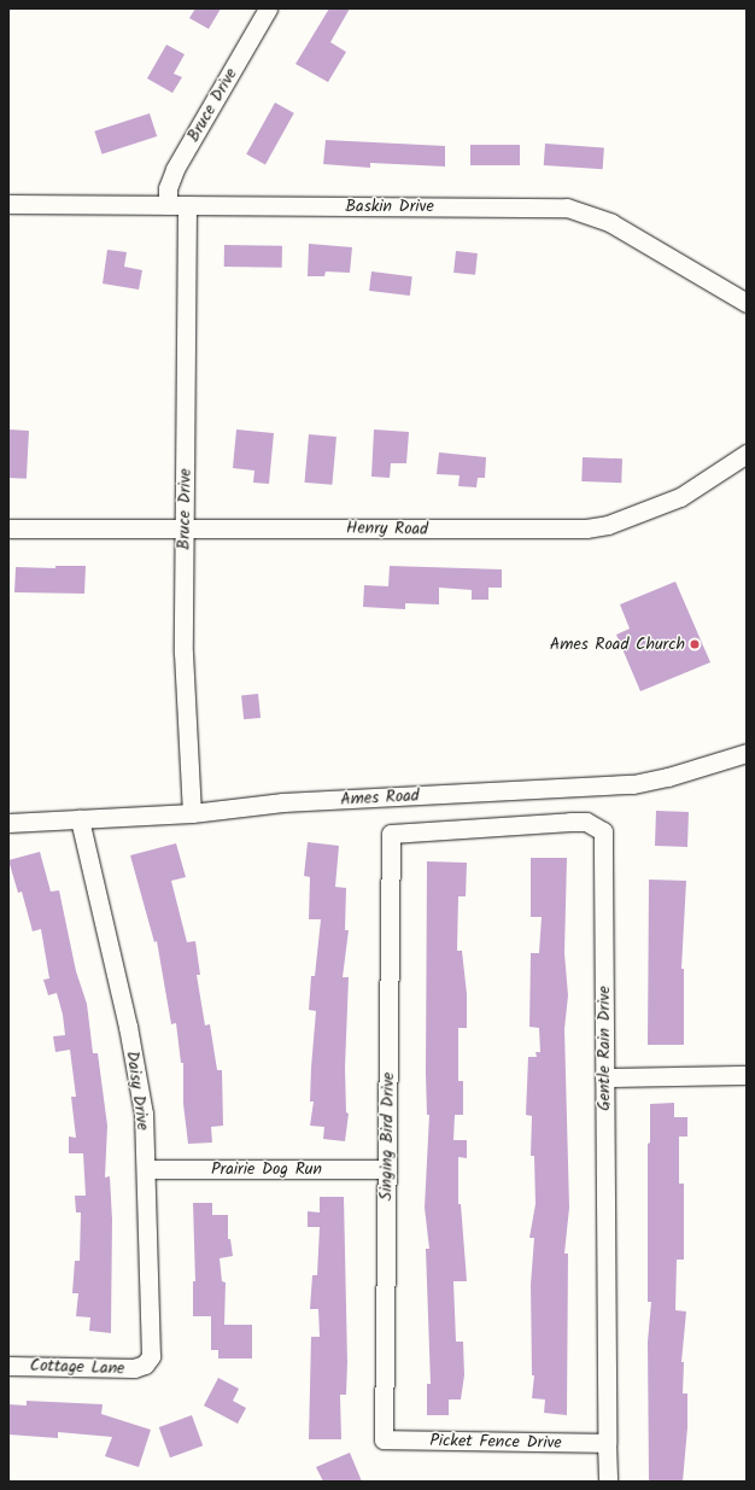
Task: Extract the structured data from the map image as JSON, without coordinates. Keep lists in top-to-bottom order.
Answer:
{
  "streets": {
    "street": [
      "Bruce Drive",
      "Baskin Drive",
      "Henry Road",
      "Ames Road",
      "Gentle Rain Drive",
      "Daisy Drive",
      "Singing Bird Drive",
      "Prairie Dog Run",
      "Cottage Lane",
      "Picket Fence Drive"
    ]
  },
  "crossings": [
    ["Bruce Drive", "Baskin Drive"],
    ["Bruce Drive", "Henry Road"],
    ["Bruce Drive", "Ames Road"],
    ["Ames Road", "Daisy Drive"],
    ["Gentle Rain Drive", "Singing Bird Drive"],
    ["Gentle Rain Drive", "Picket Fence Drive"],
    ["Daisy Drive", "Prairie Dog Run"],
    ["Daisy Drive", "Cottage Lane"],
    ["Singing Bird Drive", "Prairie Dog Run"],
    ["Singing Bird Drive", "Picket Fence Drive"]
  ],
  "places": ["Ames Road Church"]
}
